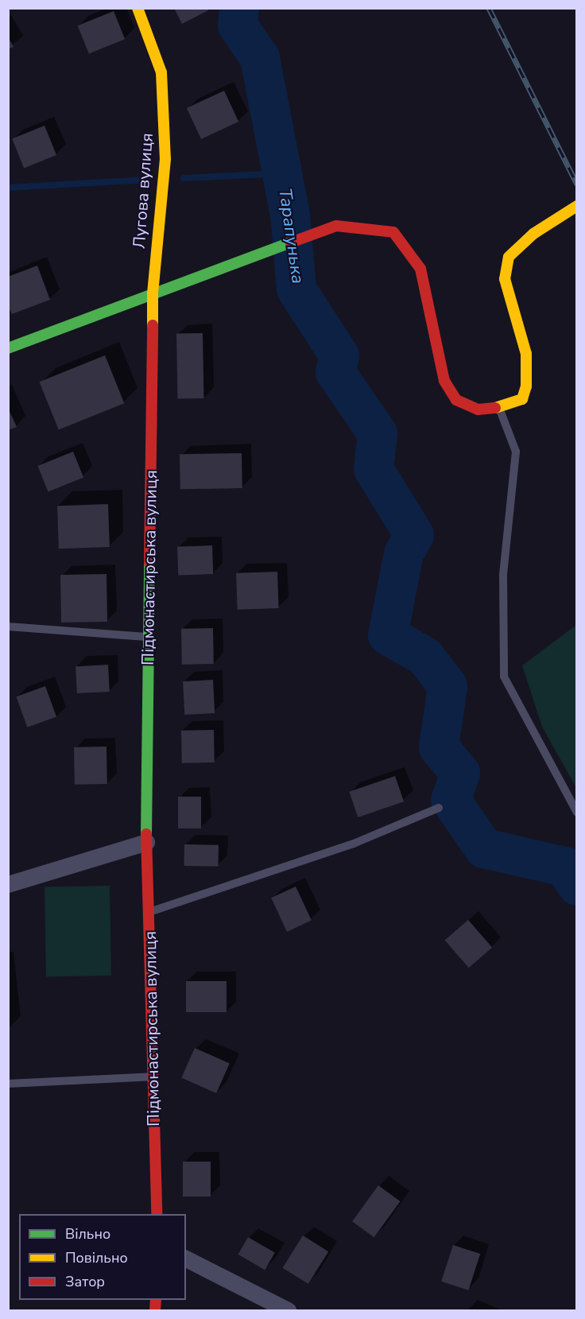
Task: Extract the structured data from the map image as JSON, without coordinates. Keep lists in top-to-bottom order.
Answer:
{
  "streets": {
    "street": ["Лугова вулиця", "Підмонастирська вулиця"]
  },
  "crossings": [
    ["Лугова вулиця", "Підмонастирська вулиця"]
  ],
  "water": ["Тарапунька"],
  "legend": ["Вільно", "Повільно", "Затор"]
}
